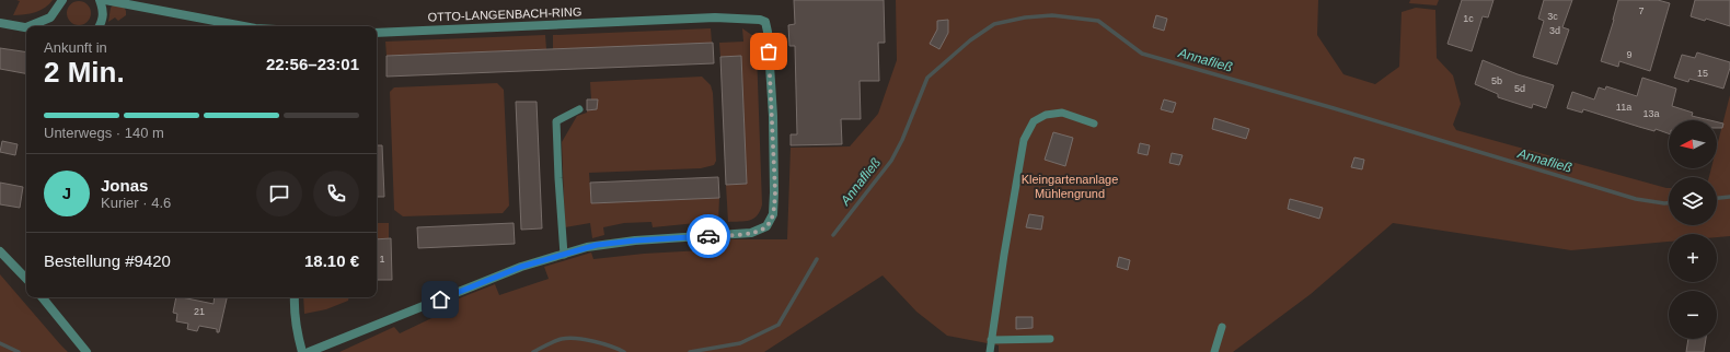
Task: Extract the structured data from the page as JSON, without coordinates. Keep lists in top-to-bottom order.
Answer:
{
  "streets": {
    "street": ["OTTO-LANGENBACH-RING"]
  },
  "water": ["Annafließ"],
  "parks": ["Kleingartenanlage Mühlengrund"],
  "house_numbers": [
    "7",
    "3c",
    "1c",
    "3d",
    "9",
    "15",
    "5b",
    "5d",
    "11a",
    "13a",
    "1",
    "21"
  ],
  "north": "left",
  "page": {
    "heading": ["2 Min.", "Ankunft in", "22:56–23:01"],
    "panel": [
      "Jonas",
      "Kurier · 4.6",
      "Bestellung #9420",
      "18.10 €"
    ],
    "bar": "Unterwegs · 140 m",
    "map_buttons": ["+", "−"],
    "round": "J"
  }
}
